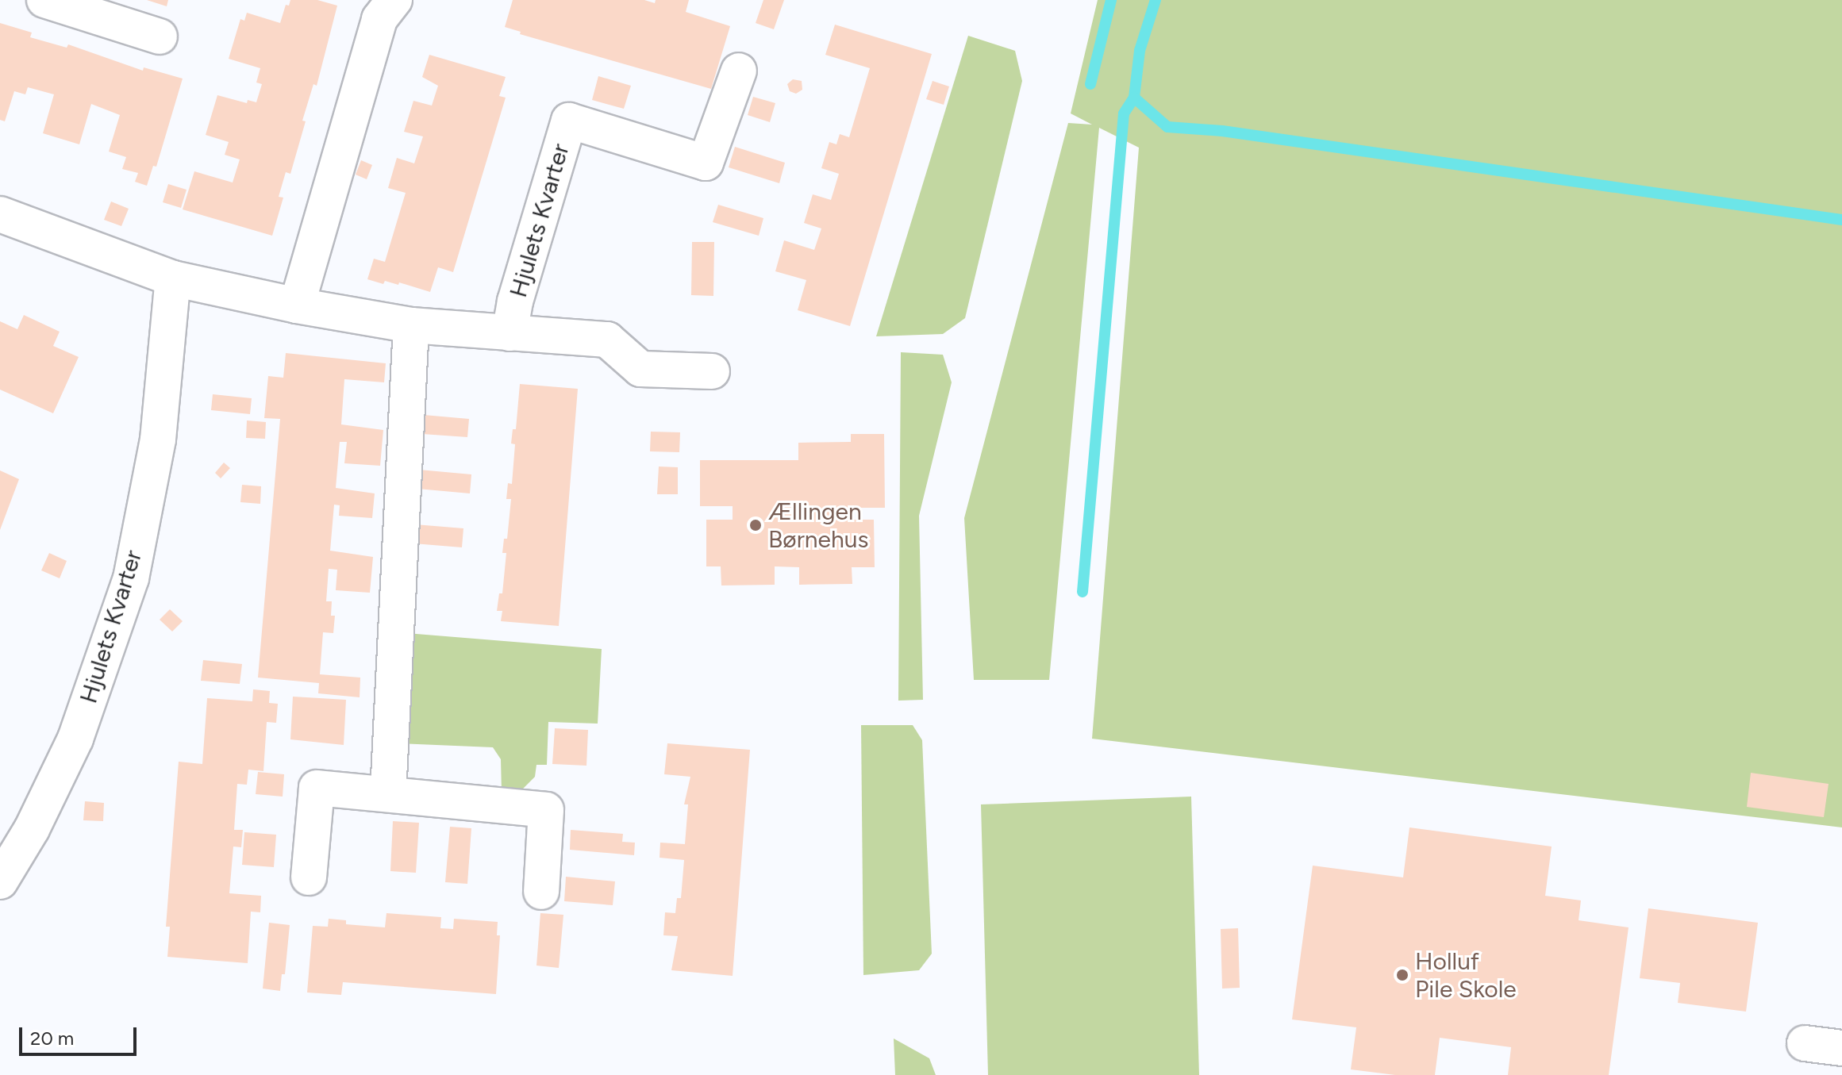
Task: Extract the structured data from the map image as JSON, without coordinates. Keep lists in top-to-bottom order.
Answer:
{
  "streets": {
    "street": ["Hjulets Kvarter"]
  },
  "places": ["Ællingen Børnehus", "Holluf Pile Skole"],
  "scale_bar": "20 m"
}
